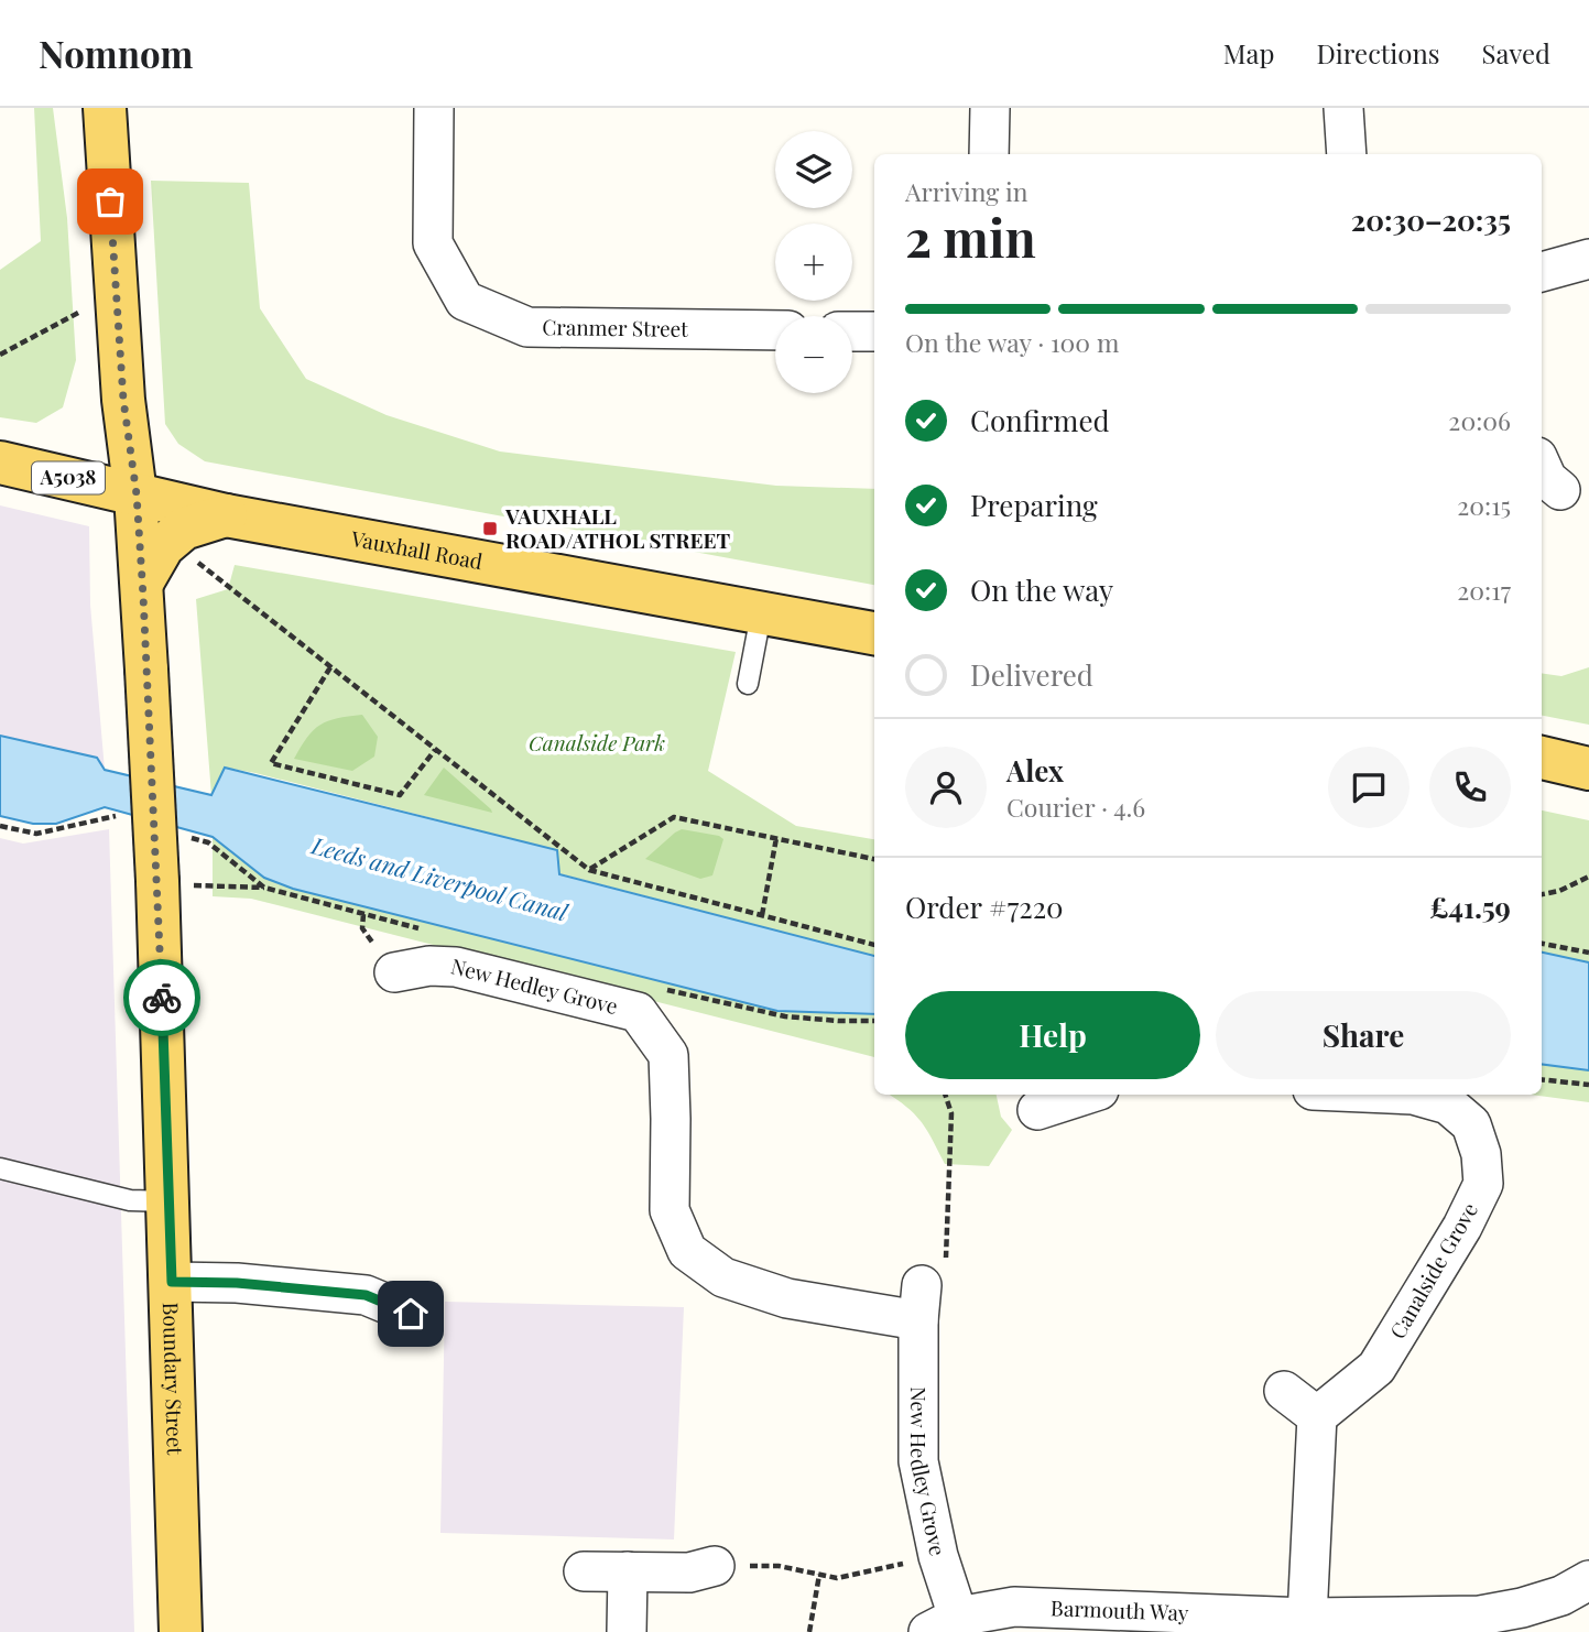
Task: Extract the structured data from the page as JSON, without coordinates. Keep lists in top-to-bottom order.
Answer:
{
  "streets": {
    "main road": ["A5038", "Vauxhall Road", "Boundary Street"],
    "street": [
      "Cranmer Street",
      "New Hedley Grove",
      "Canalside Grove",
      "Barmouth Way"
    ]
  },
  "crossings": [
    ["A5038", "Vauxhall Road"],
    ["A5038", "Boundary Street"],
    ["Vauxhall Road", "Boundary Street"],
    ["New Hedley Grove", "Barmouth Way"]
  ],
  "water": ["Leeds and Liverpool Canal"],
  "parks": ["Canalside Park"],
  "places": {
    "transit": ["VAUXHALL ROAD/ATHOL STREET"]
  },
  "page": {
    "header": "Nomnom",
    "nav": ["Map", "Directions", "Saved"],
    "map_buttons": ["+", "−"],
    "heading": ["2 min", "Arriving in", "20:30–20:35"],
    "panel": [
      "Alex",
      "Courier · 4.6",
      "Order #7220",
      "£41.59"
    ],
    "bar": "On the way · 100 m",
    "list": [
      ["Confirmed", "20:06"],
      ["Preparing", "20:15"],
      ["On the way", "20:17"],
      "Delivered"
    ],
    "buttons": ["Help", "Share"]
  }
}
